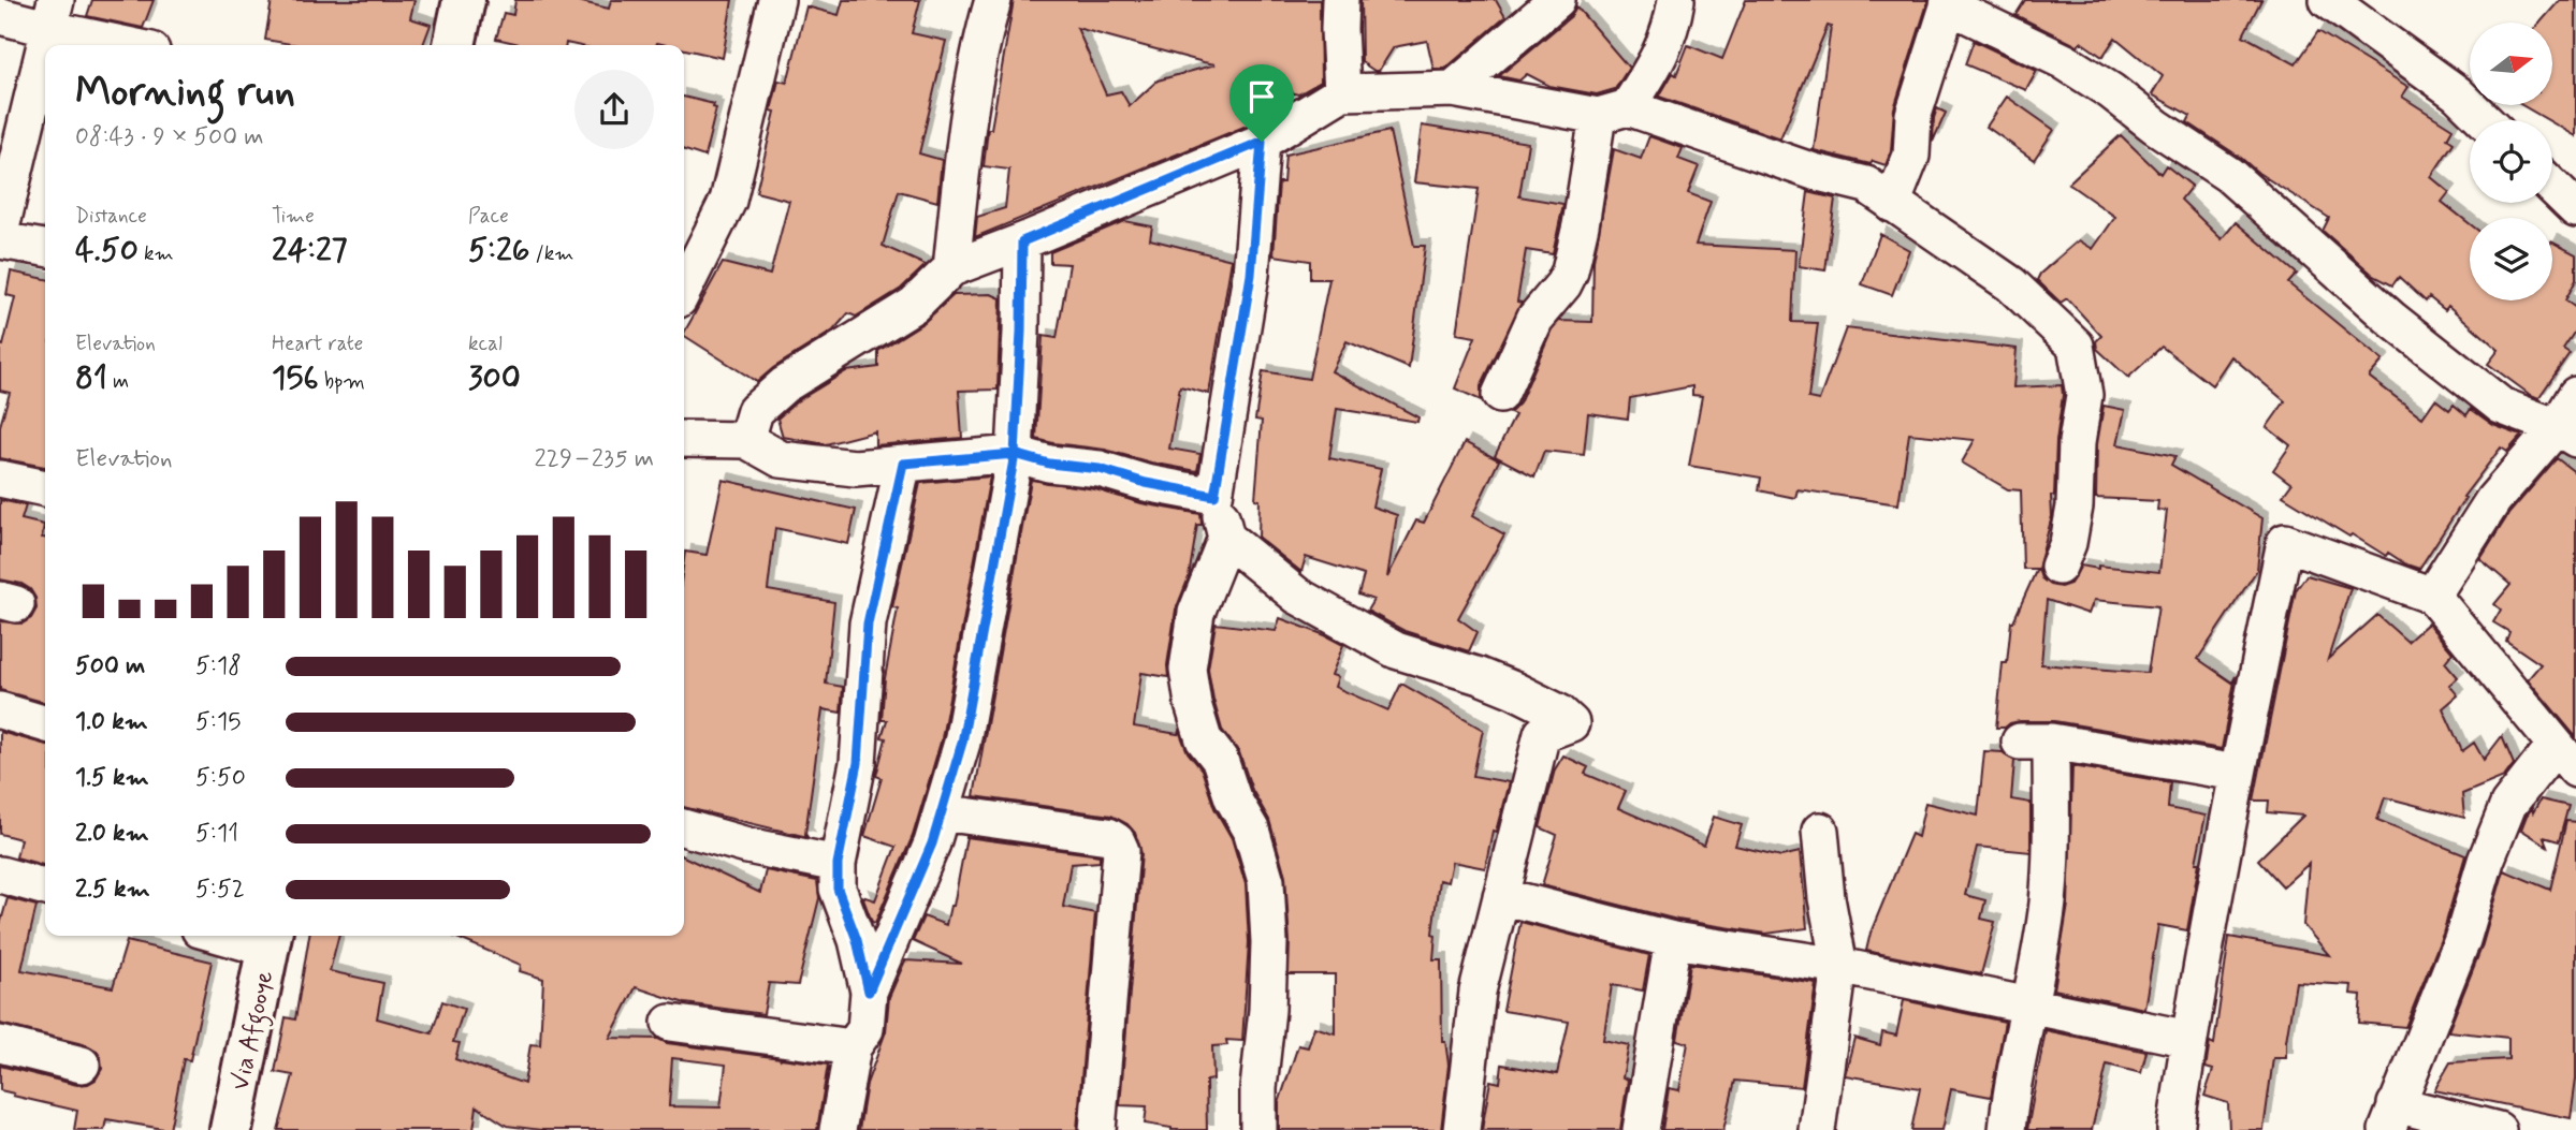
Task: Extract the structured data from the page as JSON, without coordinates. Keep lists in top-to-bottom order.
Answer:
{
  "streets": {
    "main road": ["Via Afgooye"]
  },
  "north": "right",
  "page": {
    "heading": ["Morning run", "08:43 · 9 × 500 m"],
    "stats": [
      ["Distance", "4.50 km"],
      ["Time", "24:27"],
      ["Pace", "5:26 /km"],
      ["Elevation", "81 m"],
      ["Heart rate", "156 bpm"],
      ["kcal", "300"]
    ],
    "chart": ["Elevation", "229–235 m"],
    "list": [
      {
        "name": "500 m",
        "note": "5:18"
      },
      {
        "name": "1.0 km",
        "note": "5:15"
      },
      {
        "name": "1.5 km",
        "note": "5:50"
      },
      {
        "name": "2.0 km",
        "note": "5:11"
      },
      {
        "name": "2.5 km",
        "note": "5:52"
      }
    ]
  }
}
